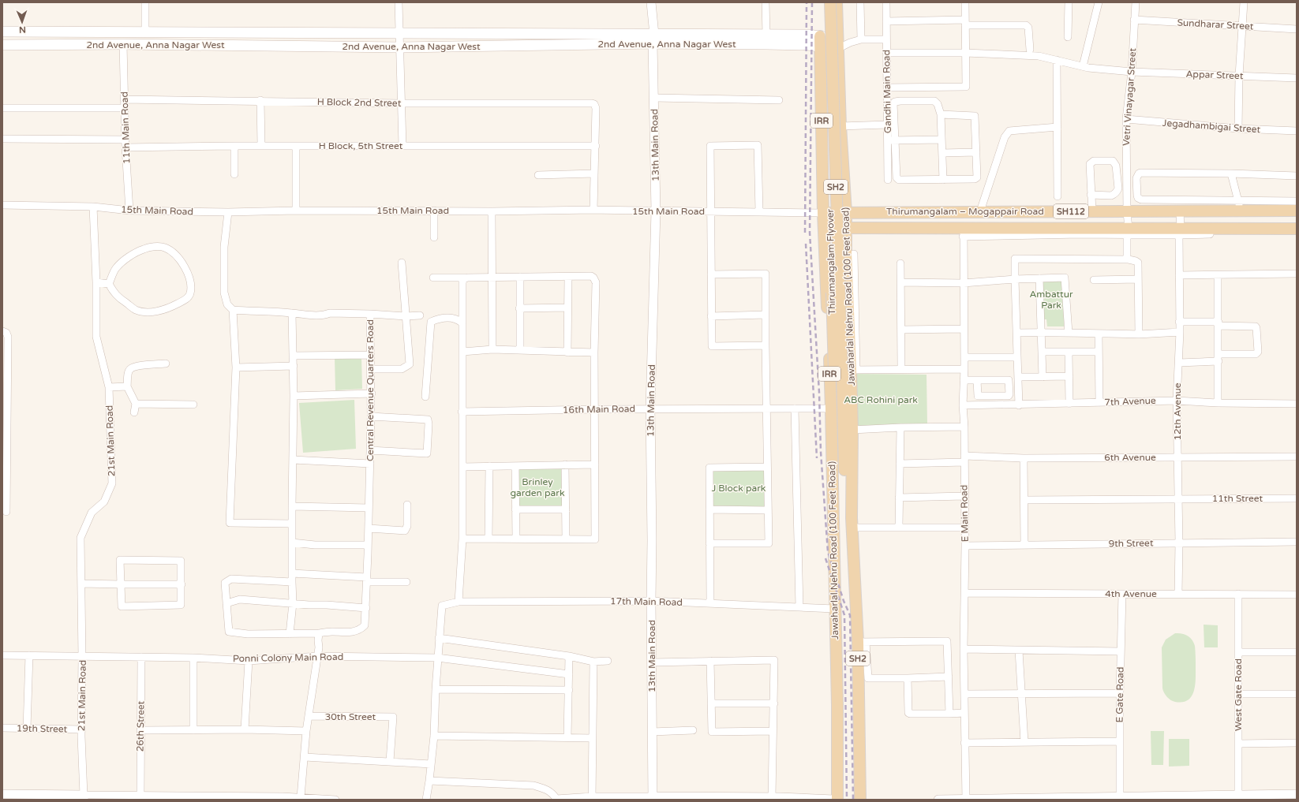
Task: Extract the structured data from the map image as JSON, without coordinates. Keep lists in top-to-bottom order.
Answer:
{
  "streets": {
    "main road": [
      "2nd Avenue, Anna Nagar West",
      "IRR",
      "SH2",
      "Thirumangalam – Mogappair Road",
      "SH112",
      "Thirumangalam Flyover",
      "Jawaharlal Nehru Road (100 Feet Road)"
    ],
    "street": [
      "Sundharar Street",
      "Appar Street",
      "Gandhi Main Road",
      "Vetri Vinayagar Street",
      "H Block 2nd Street",
      "Jegadhambigai Street",
      "11th Main Road",
      "13th Main Road",
      "H Block, 5th Street",
      "15th Main Road",
      "Central Revenue Quarters Road",
      "7th Avenue",
      "16th Main Road",
      "12th Avenue",
      "21st Main Road",
      "6th Avenue",
      "11th Street",
      "E Main Road",
      "9th Street",
      "4th Avenue",
      "17th Main Road",
      "Ponni Colony Main Road",
      "E Gate Road",
      "West Gate Road",
      "30th Street",
      "26th Street",
      "19th Street"
    ]
  },
  "crossings": [
    ["Sundharar Street", "Vetri Vinayagar Street"],
    ["2nd Avenue, Anna Nagar West", "11th Main Road"],
    ["2nd Avenue, Anna Nagar West", "13th Main Road"],
    ["2nd Avenue, Anna Nagar West", "Jawaharlal Nehru Road (100 Feet Road)"],
    ["Appar Street", "Gandhi Main Road"],
    ["Appar Street", "Vetri Vinayagar Street"],
    ["Vetri Vinayagar Street", "Jegadhambigai Street"],
    ["Vetri Vinayagar Street", "Thirumangalam – Mogappair Road"],
    ["H Block 2nd Street", "11th Main Road"],
    ["H Block 2nd Street", "H Block, 5th Street"],
    ["11th Main Road", "H Block, 5th Street"],
    ["11th Main Road", "15th Main Road"],
    ["13th Main Road", "15th Main Road"],
    ["13th Main Road", "16th Main Road"],
    ["13th Main Road", "17th Main Road"],
    ["15th Main Road", "Thirumangalam – Mogappair Road"],
    ["15th Main Road", "Jawaharlal Nehru Road (100 Feet Road)"],
    ["15th Main Road", "21st Main Road"],
    ["Thirumangalam – Mogappair Road", "Jawaharlal Nehru Road (100 Feet Road)"],
    ["Thirumangalam – Mogappair Road", "12th Avenue"],
    ["Thirumangalam – Mogappair Road", "E Main Road"],
    ["Thirumangalam Flyover", "Jawaharlal Nehru Road (100 Feet Road)"],
    ["Jawaharlal Nehru Road (100 Feet Road)", "16th Main Road"],
    ["Jawaharlal Nehru Road (100 Feet Road)", "17th Main Road"],
    ["7th Avenue", "12th Avenue"],
    ["7th Avenue", "E Main Road"],
    ["12th Avenue", "6th Avenue"],
    ["12th Avenue", "11th Street"],
    ["12th Avenue", "9th Street"],
    ["12th Avenue", "4th Avenue"],
    ["21st Main Road", "Ponni Colony Main Road"],
    ["21st Main Road", "19th Street"],
    ["6th Avenue", "E Main Road"],
    ["E Main Road", "9th Street"],
    ["E Main Road", "4th Avenue"],
    ["4th Avenue", "E Gate Road"],
    ["4th Avenue", "West Gate Road"],
    ["Ponni Colony Main Road", "26th Street"]
  ],
  "parks": [
    "Ambattur Park",
    "ABC Rohini park",
    "Brinley garden park",
    "J Block park"
  ],
  "north": "bottom"
}
